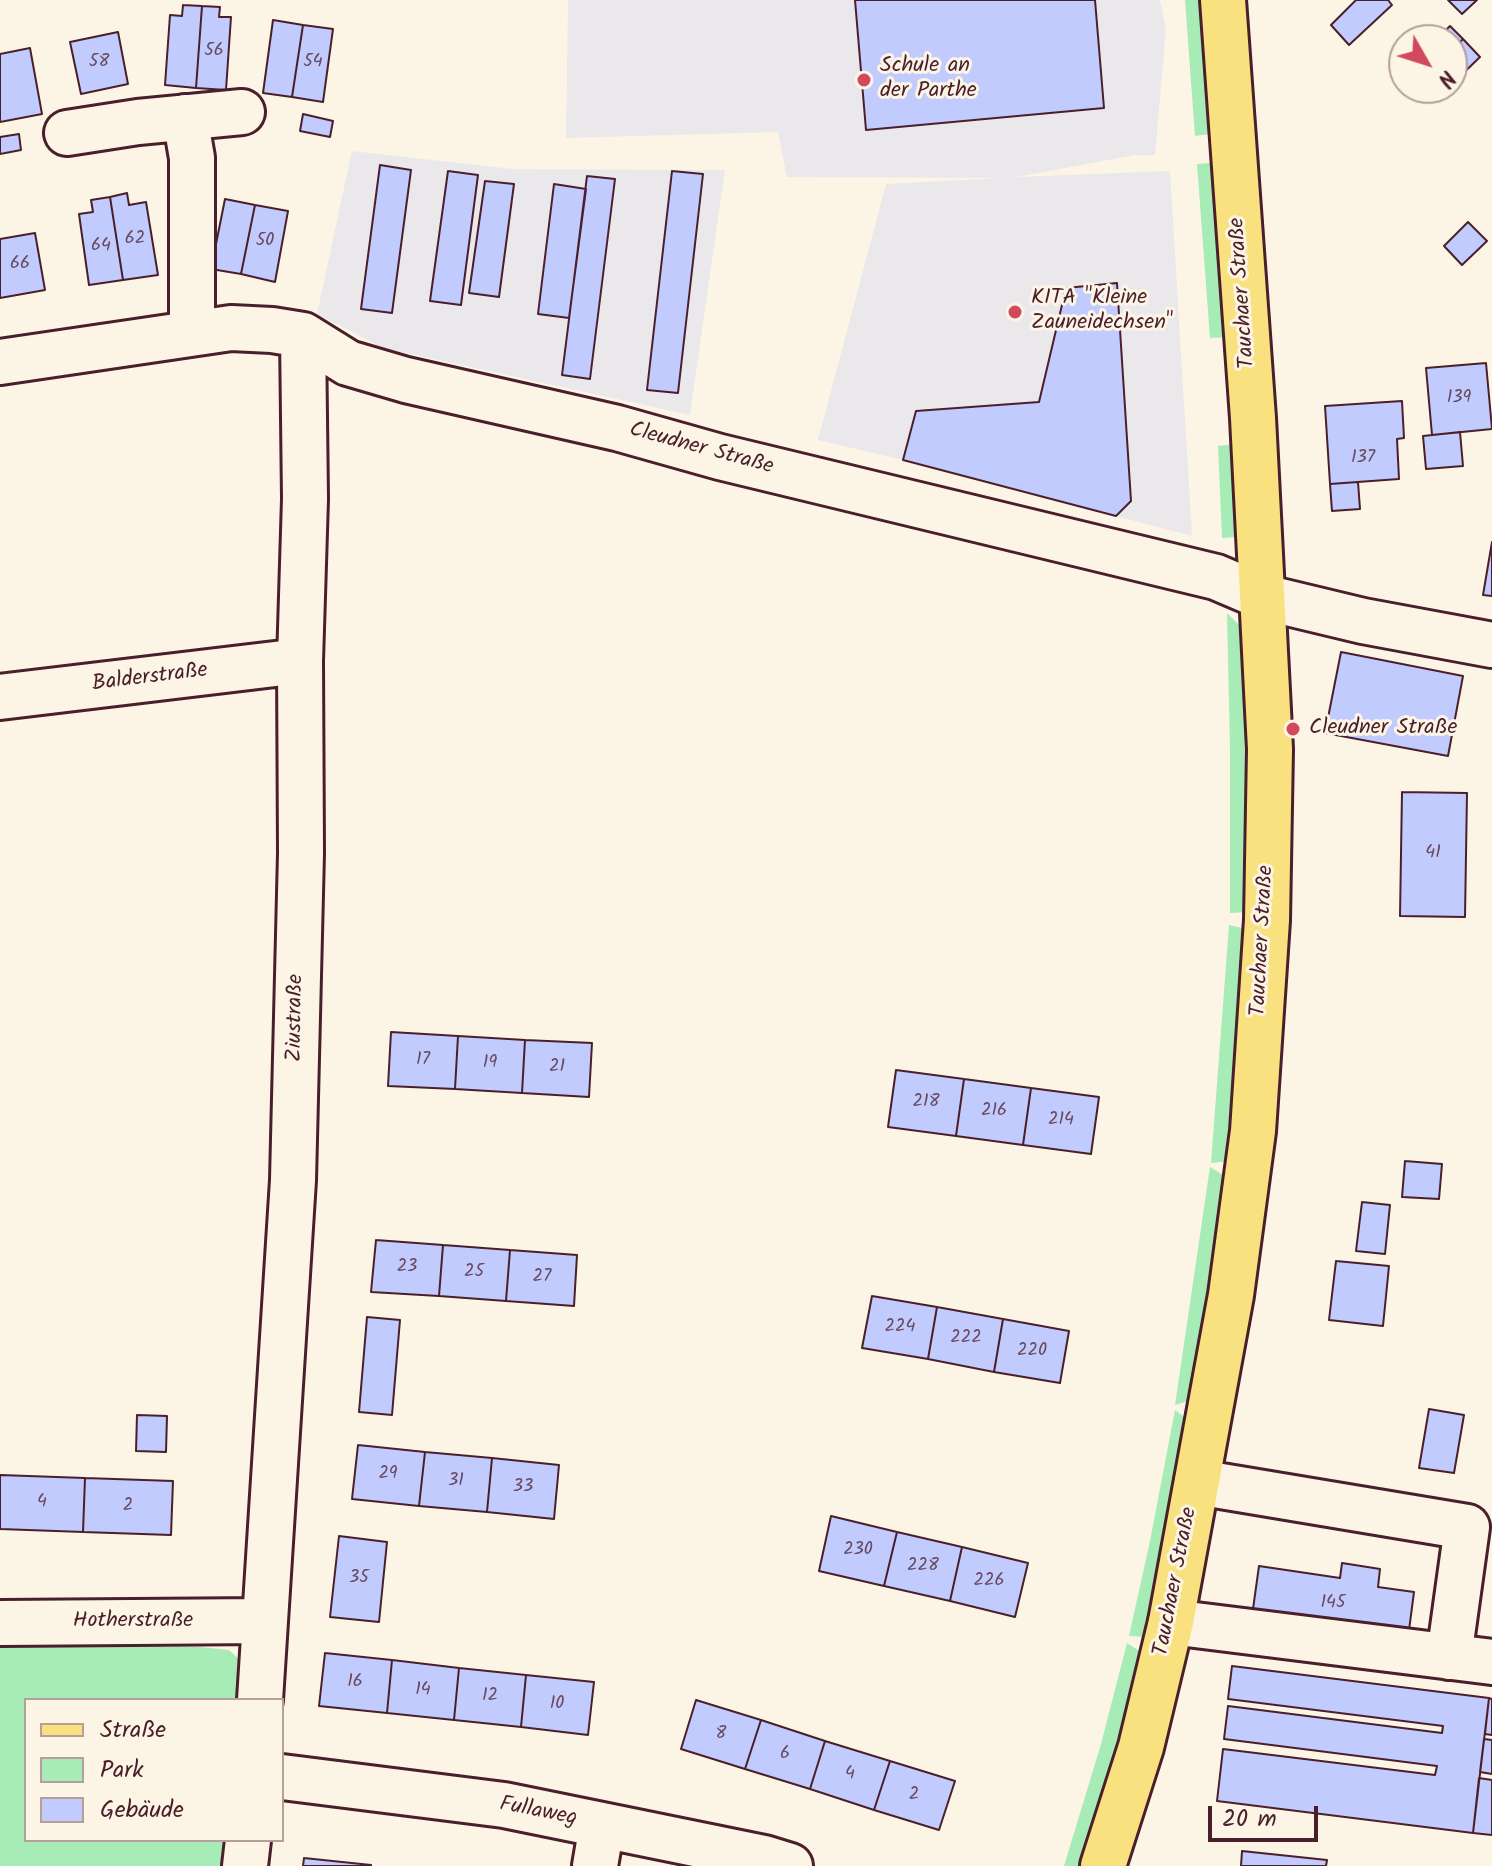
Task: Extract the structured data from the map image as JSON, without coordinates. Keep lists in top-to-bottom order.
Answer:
{
  "streets": {
    "main road": ["Tauchaer Straße"],
    "street": [
      "Cleudner Straße",
      "Balderstraße",
      "Ziustraße",
      "Hotherstraße",
      "Fullaweg"
    ]
  },
  "crossings": [
    ["Tauchaer Straße", "Cleudner Straße"],
    ["Cleudner Straße", "Ziustraße"],
    ["Balderstraße", "Ziustraße"],
    ["Ziustraße", "Hotherstraße"]
  ],
  "places": ["Schule an der Parthe", "KITA \"Kleine Zauneidechsen\"", "Cleudner Straße"],
  "house_numbers": [
    "56",
    "58",
    "54",
    "62",
    "50",
    "64",
    "66",
    "139",
    "137",
    "41",
    "17",
    "19",
    "21",
    "218",
    "216",
    "214",
    "23",
    "25",
    "27",
    "224",
    "222",
    "220",
    "29",
    "31",
    "33",
    "4",
    "2",
    "230",
    "228",
    "35",
    "226",
    "145",
    "16",
    "14",
    "12",
    "10",
    "8",
    "6",
    "4",
    "2"
  ],
  "legend": ["Straße", "Park", "Gebäude"],
  "scale_bar": "20 m",
  "north": "bottom right"
}
